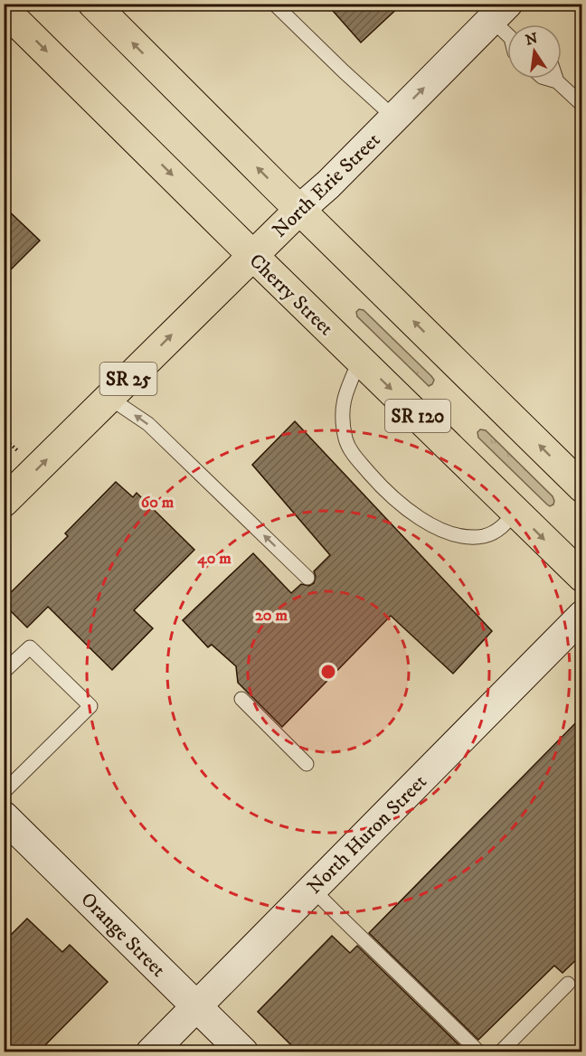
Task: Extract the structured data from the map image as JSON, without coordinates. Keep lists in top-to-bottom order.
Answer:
{
  "streets": {
    "main road": [
      "North Erie Street",
      "Cherry Street",
      "SR 25",
      "SR 120"
    ],
    "street": ["North Huron Street", "Orange Street"]
  },
  "crossings": [
    ["North Erie Street", "Cherry Street"],
    ["North Erie Street", "SR 120"],
    ["North Huron Street", "Orange Street"]
  ],
  "one_way": ["North Erie Street"],
  "north": "top",
  "rings": ["60 m", "40 m", "20 m"]
}
